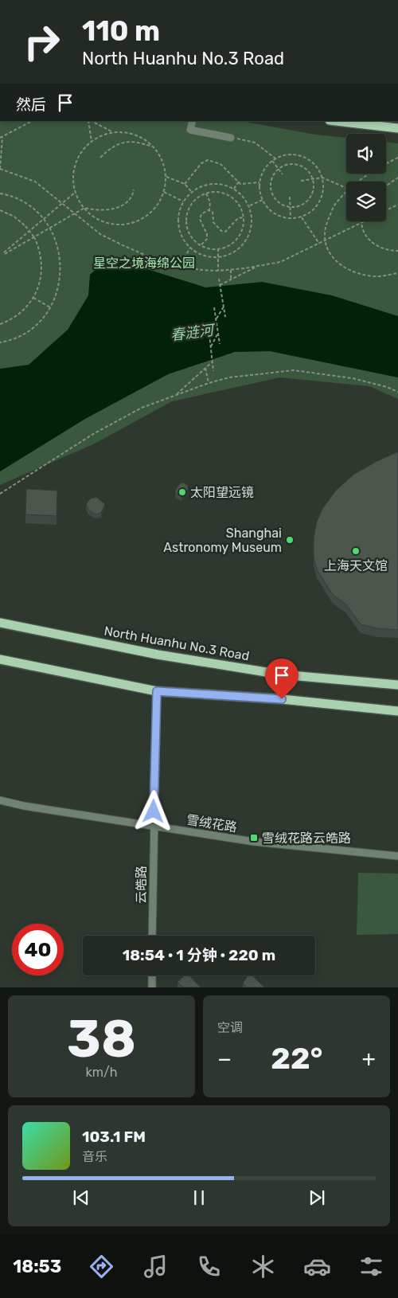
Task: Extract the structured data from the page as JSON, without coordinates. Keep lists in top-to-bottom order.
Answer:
{
  "streets": {
    "main road": ["North Huanhu No.3 Road"],
    "street": ["雪绒花路", "云皓路"]
  },
  "crossings": [
    ["雪绒花路", "云皓路"]
  ],
  "water": ["春涟河"],
  "parks": ["星空之境海绵公园"],
  "places": {
    "other": ["太阳望远镜", "Shanghai Astronomy Museum", "上海天文馆"],
    "transit": ["雪绒花路云皓路"]
  },
  "page": {
    "turn": ["110 m", "North Huanhu No.3 Road"],
    "then": "然后",
    "limit": "40",
    "trip": "18:54 · 1 分钟 · 220 m",
    "tile": [
      ["38", "km/h"],
      "空调"
    ],
    "heat": ["−", "22°", "+"],
    "song": ["103.1 FM", "音乐"],
    "tabs": "18:53"
  }
}
